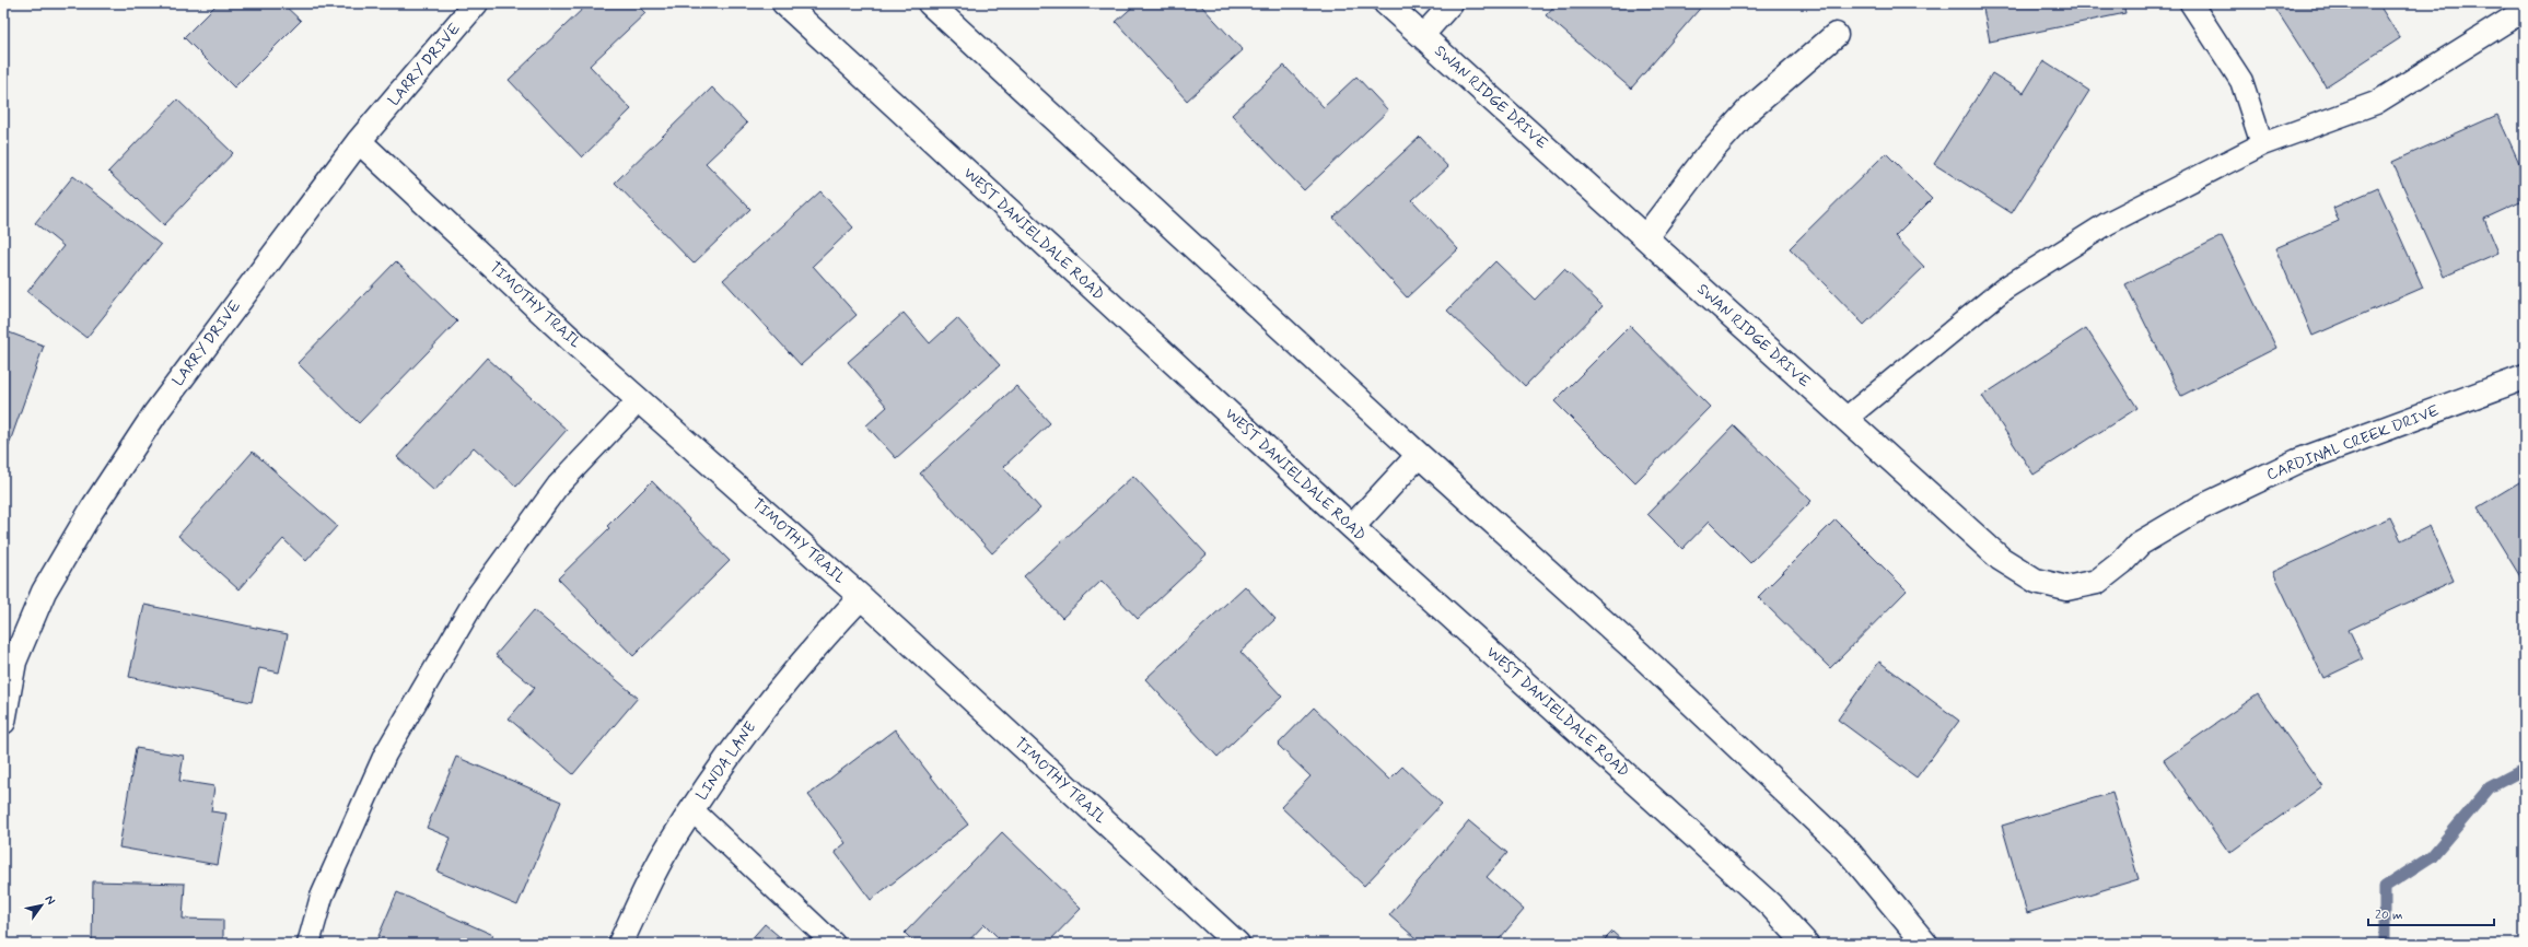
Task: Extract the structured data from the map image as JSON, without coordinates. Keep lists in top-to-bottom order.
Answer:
{
  "streets": {
    "street": [
      "LARRY DRIVE",
      "SWAN RIDGE DRIVE",
      "WEST DANIELDALE ROAD",
      "TIMOTHY TRAIL",
      "CARDINAL CREEK DRIVE",
      "LINDA LANE"
    ]
  },
  "crossings": [
    ["LARRY DRIVE", "TIMOTHY TRAIL"],
    ["SWAN RIDGE DRIVE", "CARDINAL CREEK DRIVE"],
    ["TIMOTHY TRAIL", "LINDA LANE"]
  ],
  "scale_bar": "20 m",
  "north": "top right"
}
